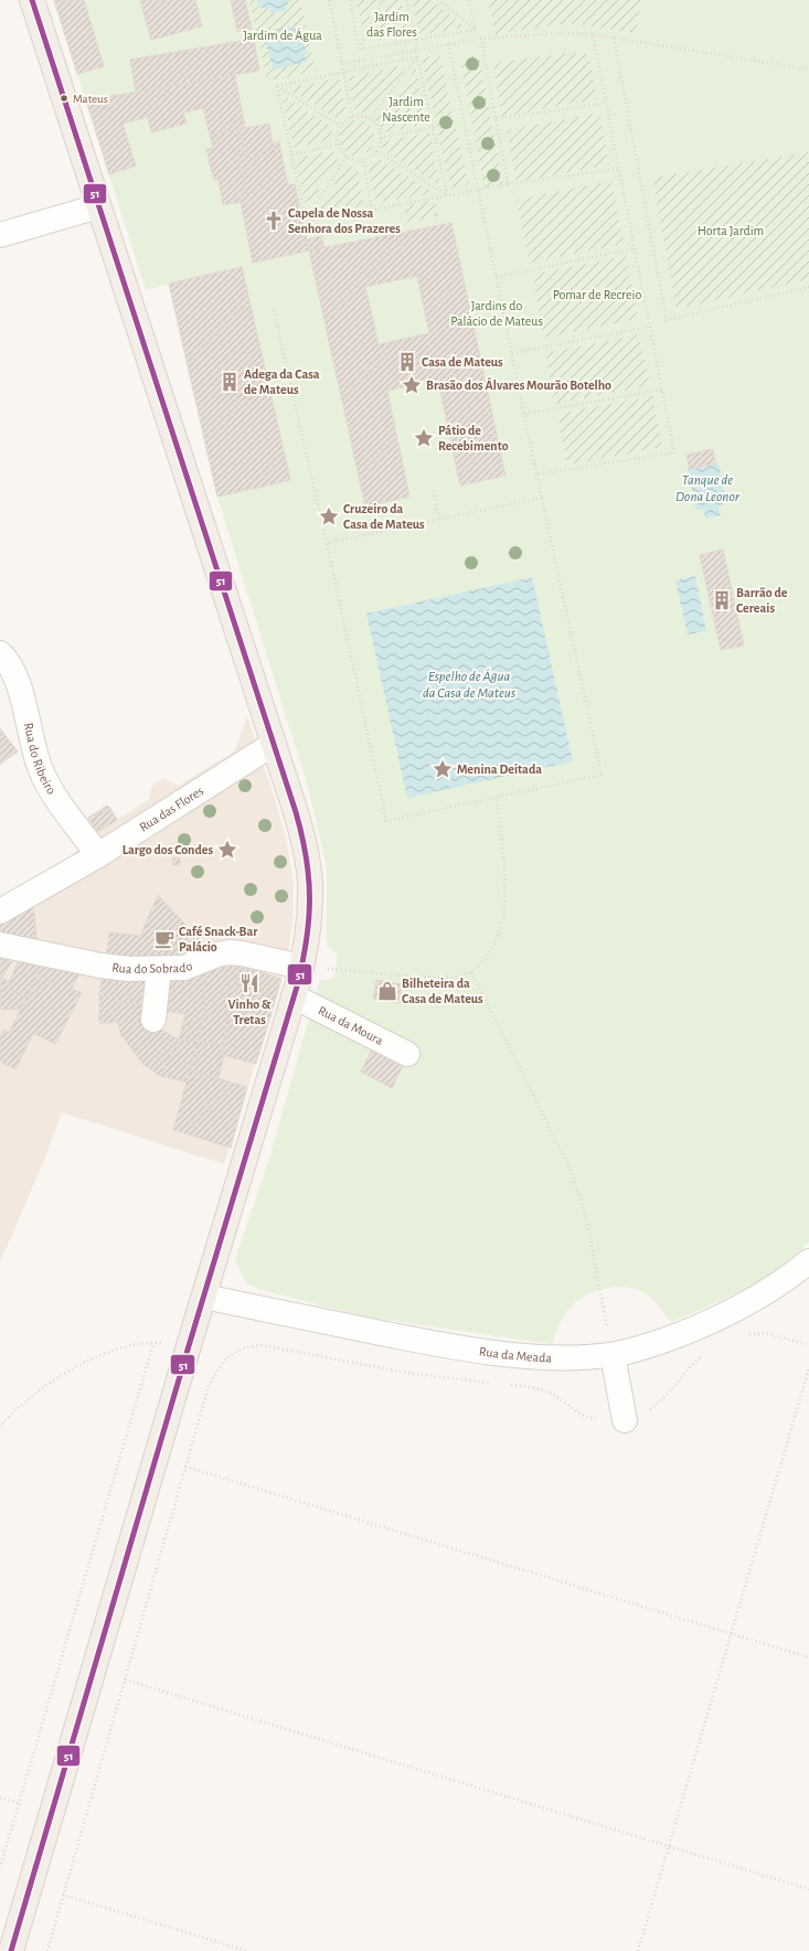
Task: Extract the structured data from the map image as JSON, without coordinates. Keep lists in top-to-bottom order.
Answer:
{
  "streets": {
    "street": [
      "Rua do Ribeiro",
      "Rua das Flores",
      "Rua do Sobrado",
      "Rua da Moura",
      "Rua da Meada"
    ]
  },
  "crossings": [
    ["Rua do Ribeiro", "Rua das Flores"]
  ],
  "water": ["Tanque de Dona Leonor", "Espelho de Água da Casa de Mateus"],
  "parks": [
    "Jardim das Flores",
    "Jardim de Água",
    "Jardim Nascente",
    "Horta Jardim",
    "Pomar de Recreio",
    "Jardins do Palácio de Mateus"
  ],
  "places": {
    "other": ["Mateus"],
    "church": ["Capela de Nossa Senhora dos Prazeres"],
    "building": ["Casa de Mateus", "Adega da Casa de Mateus", "Barrão de Cereais"],
    "place": [
      "Brasão dos Álvares Mourão Botelho",
      "Pátio de Recebimento",
      "Cruzeiro da Casa de Mateus",
      "Menina Deitada",
      "Largo dos Condes"
    ],
    "cafe": ["Café Snack-Bar Palácio"],
    "restaurant": ["Vinho & Tretas"],
    "shop": ["Bilheteira da Casa de Mateus"]
  },
  "lines": ["transit line 51"]
}
